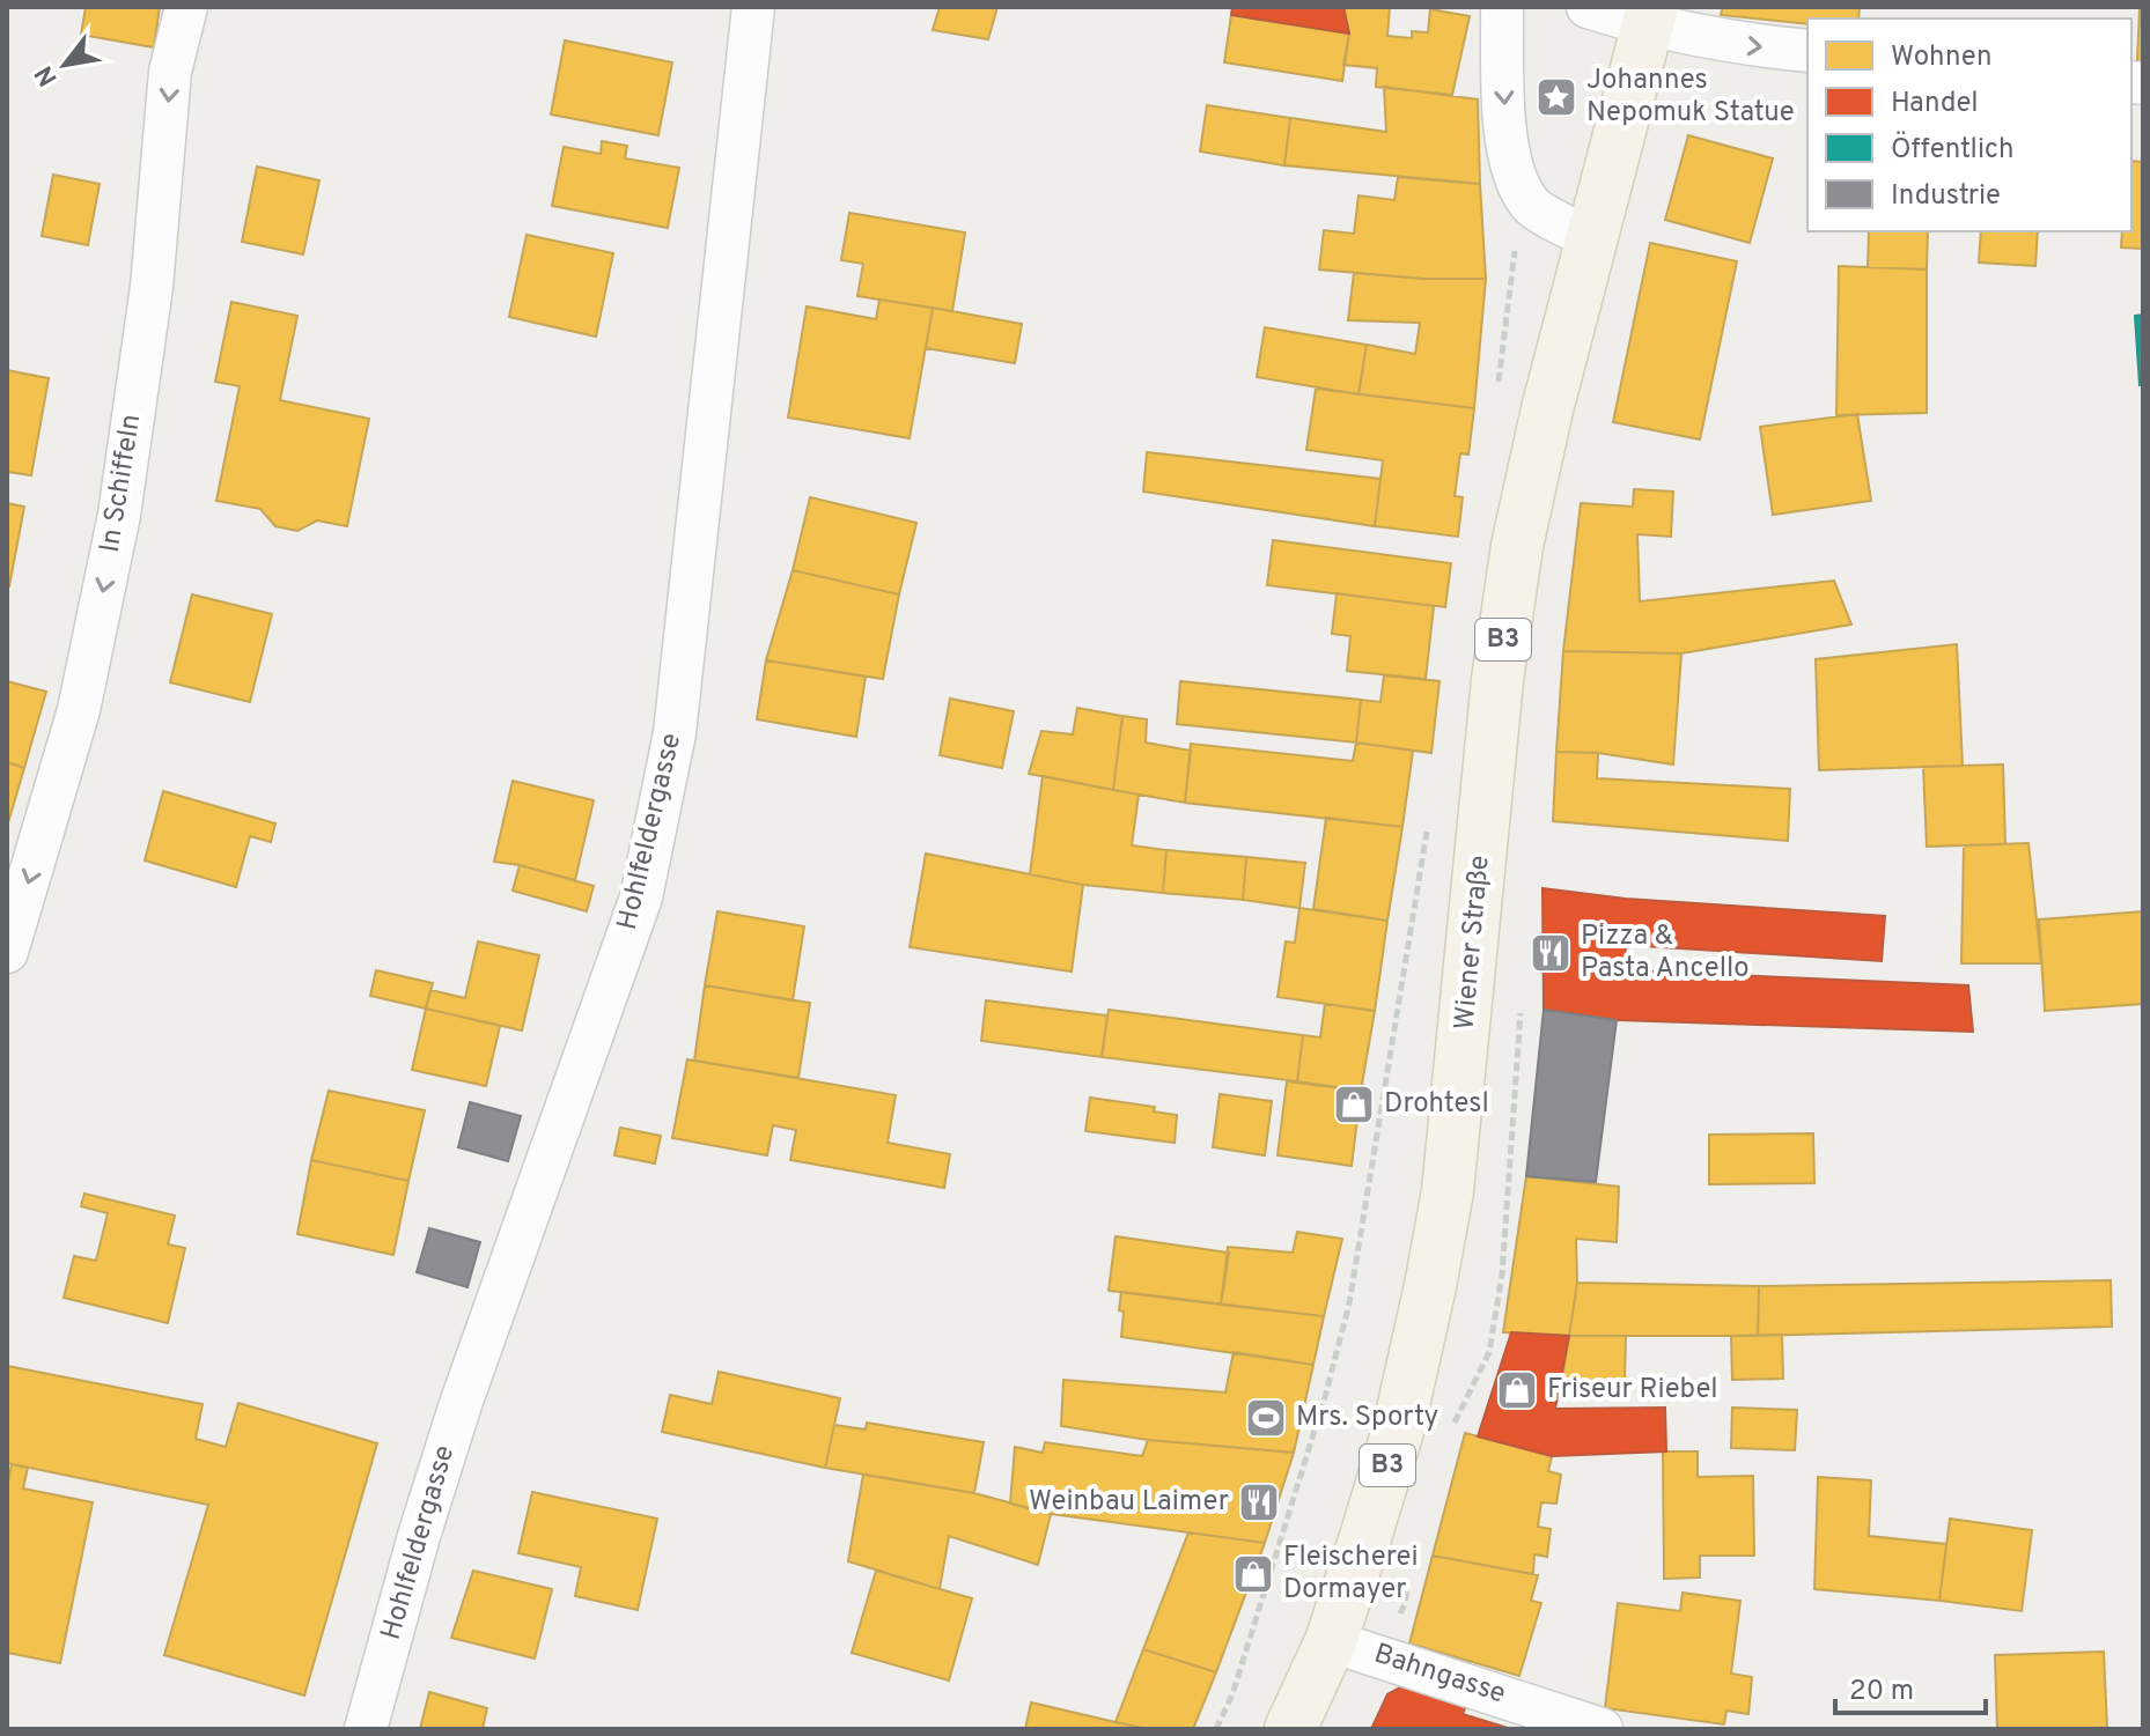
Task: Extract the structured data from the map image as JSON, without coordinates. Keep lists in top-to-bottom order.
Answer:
{
  "streets": {
    "main road": ["B3", "Wiener Straße"],
    "street": ["In Schiffeln", "Hohlfeldergasse", "Bahngasse"]
  },
  "crossings": [
    ["B3", "Wiener Straße"],
    ["B3", "Bahngasse"],
    ["Wiener Straße", "Bahngasse"]
  ],
  "one_way": ["In Schiffeln"],
  "places": {
    "place": ["Johannes Nepomuk Statue"],
    "restaurant": ["Pizza & Pasta Ancello", "Weinbau Laimer"],
    "shop": ["Drohtesl", "Friseur Riebel", "Fleischerei Dormayer"],
    "sports": ["Mrs. Sporty"]
  },
  "legend": [
    "Wohnen",
    "Handel",
    "Öffentlich",
    "Industrie"
  ],
  "scale_bar": "20 m",
  "north": "bottom left"
}
